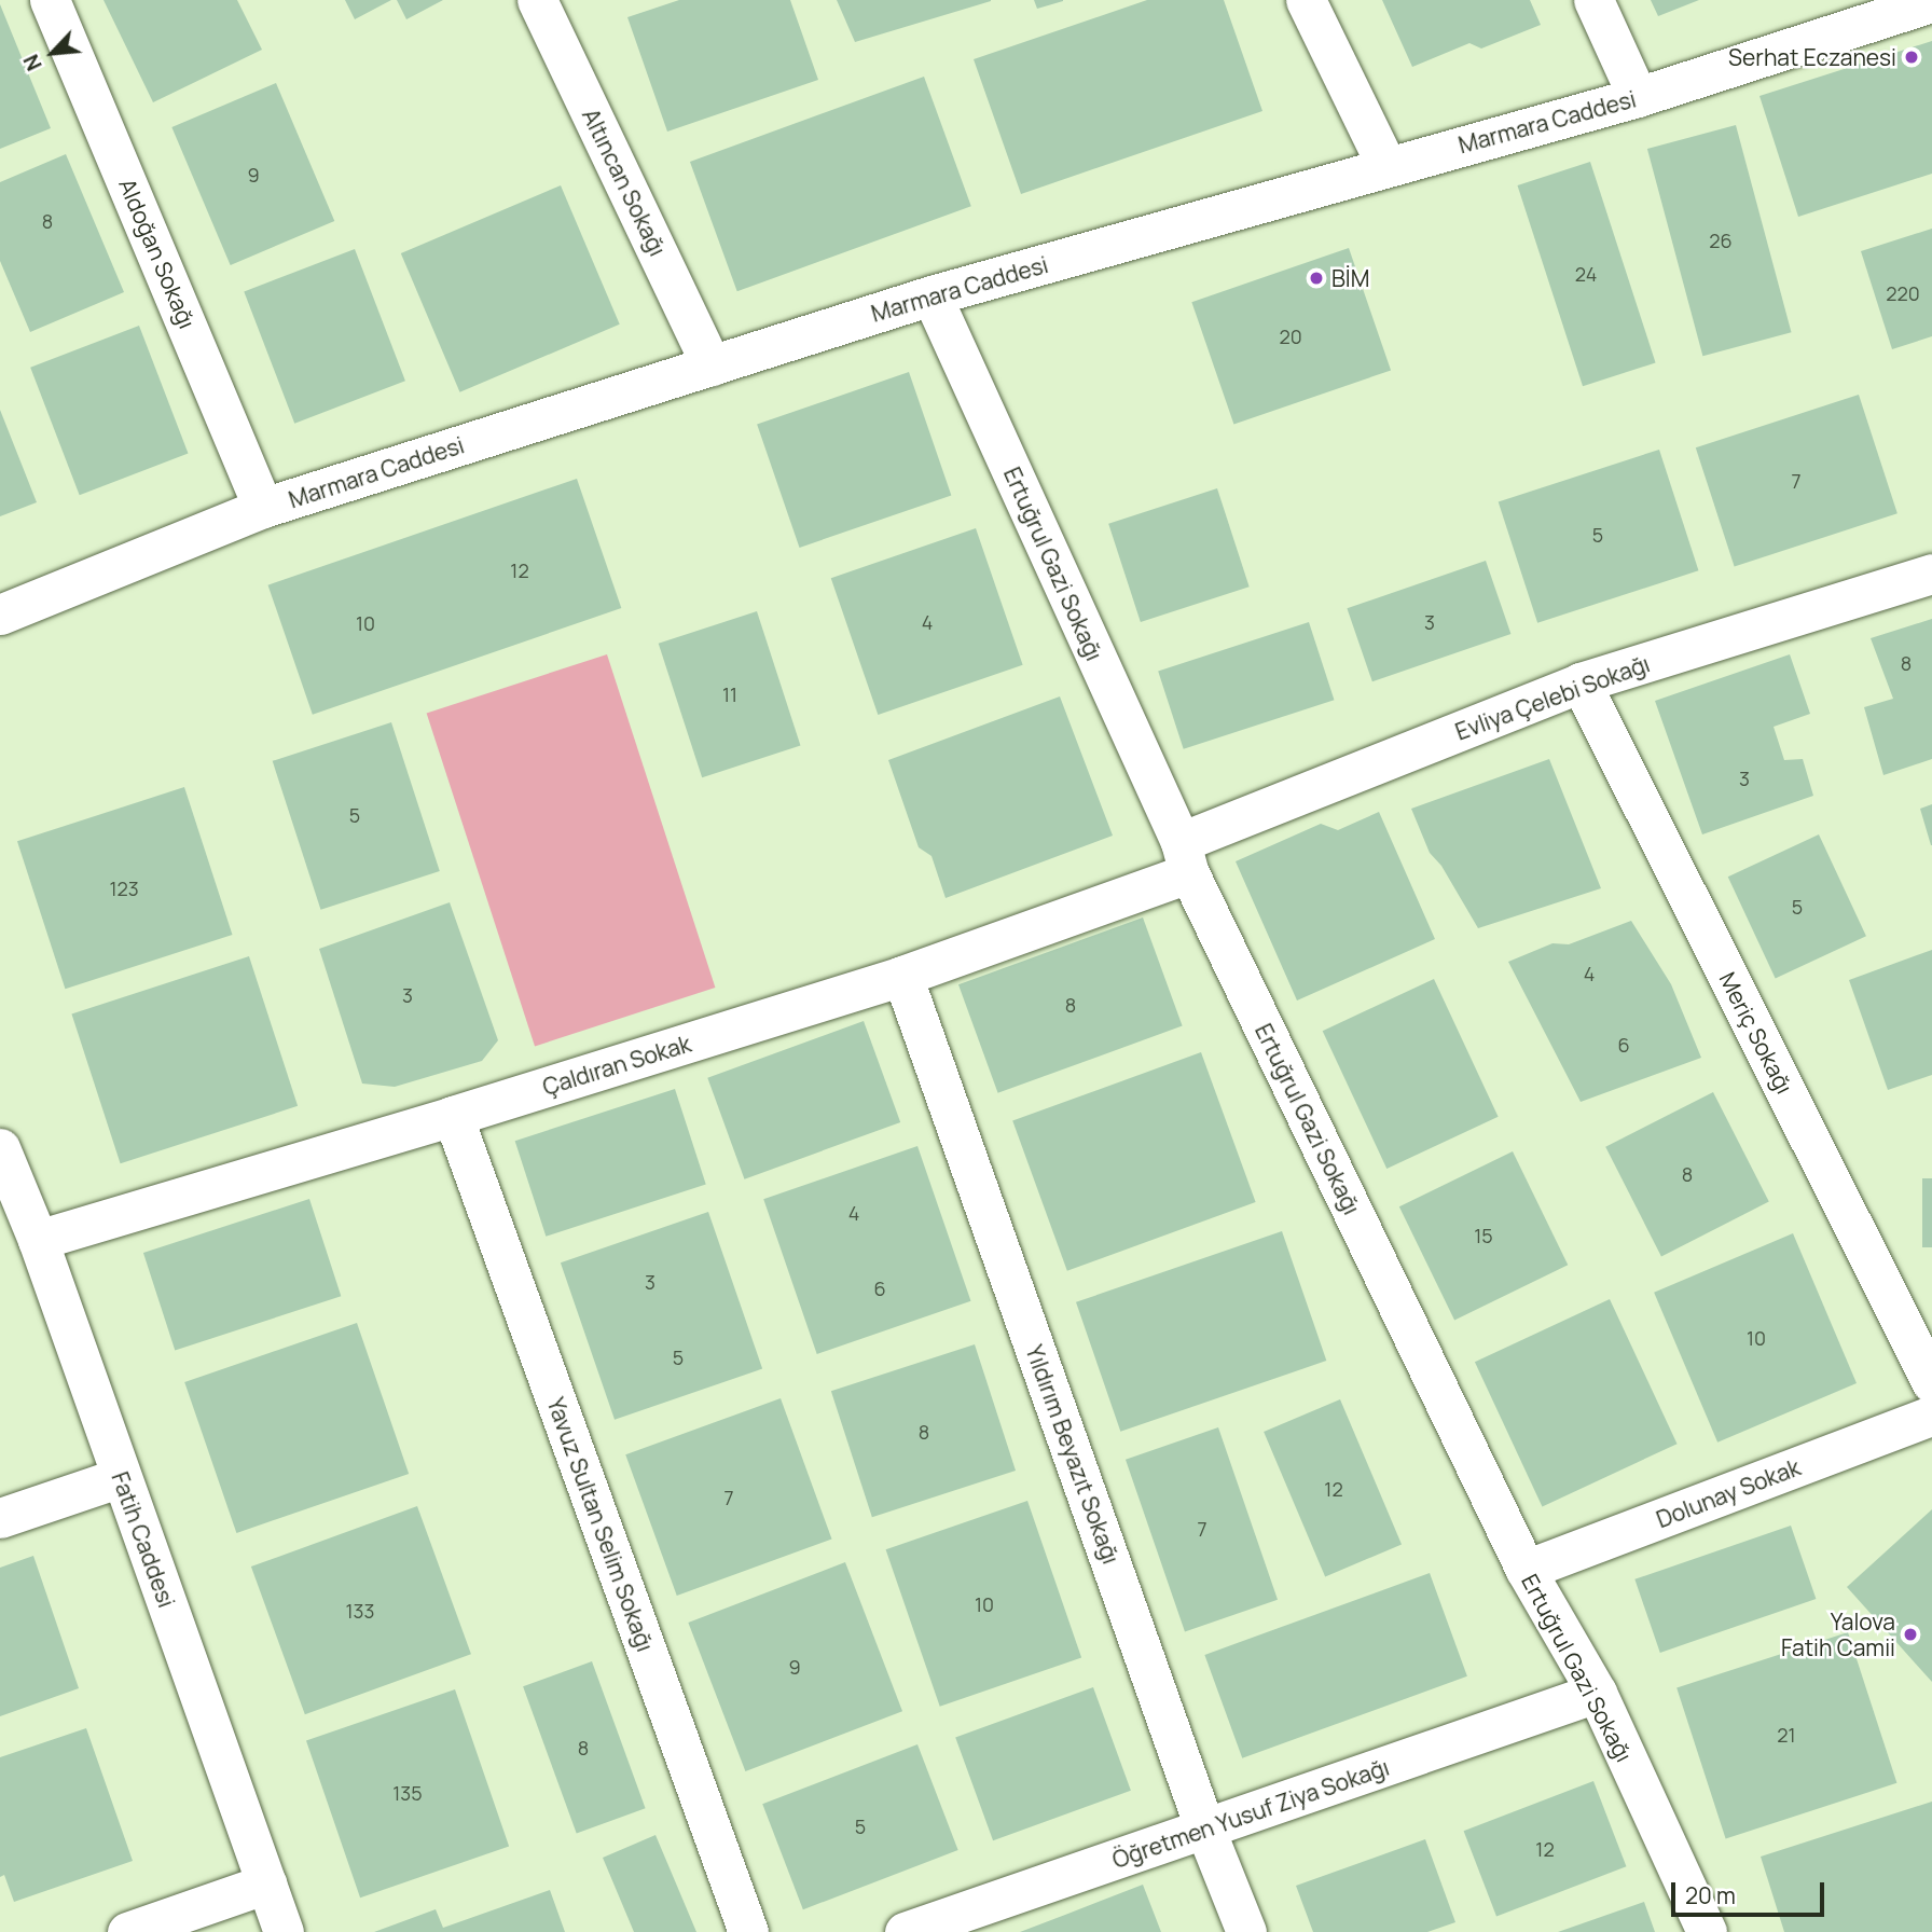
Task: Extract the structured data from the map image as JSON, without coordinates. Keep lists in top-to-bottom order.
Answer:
{
  "streets": {
    "street": [
      "Marmara Caddesi",
      "Altıncan Sokağı",
      "Aldoğan Sokağı",
      "Ertuğrul Gazi Sokağı",
      "Evliya Çelebi Sokağı",
      "Meriç Sokağı",
      "Çaldıran Sokak",
      "Yıldırım Beyazıt Sokağı",
      "Dolunay Sokak",
      "Yavuz Sultan Selim Sokağı",
      "Fatih Caddesi",
      "Öğretmen Yusuf Ziya Sokağı"
    ]
  },
  "crossings": [
    ["Marmara Caddesi", "Altıncan Sokağı"],
    ["Marmara Caddesi", "Aldoğan Sokağı"],
    ["Marmara Caddesi", "Ertuğrul Gazi Sokağı"],
    ["Ertuğrul Gazi Sokağı", "Evliya Çelebi Sokağı"],
    ["Ertuğrul Gazi Sokağı", "Çaldıran Sokak"],
    ["Ertuğrul Gazi Sokağı", "Dolunay Sokak"],
    ["Ertuğrul Gazi Sokağı", "Öğretmen Yusuf Ziya Sokağı"],
    ["Evliya Çelebi Sokağı", "Meriç Sokağı"],
    ["Evliya Çelebi Sokağı", "Çaldıran Sokak"],
    ["Çaldıran Sokak", "Yıldırım Beyazıt Sokağı"],
    ["Çaldıran Sokak", "Yavuz Sultan Selim Sokağı"],
    ["Çaldıran Sokak", "Fatih Caddesi"],
    ["Yıldırım Beyazıt Sokağı", "Öğretmen Yusuf Ziya Sokağı"]
  ],
  "places": ["Serhat Eczanesi", "BİM", "Yalova Fatih Camii"],
  "house_numbers": [
    "9",
    "8",
    "26",
    "24",
    "220",
    "20",
    "7",
    "5",
    "12",
    "4",
    "3",
    "10",
    "8",
    "11",
    "3",
    "5",
    "123",
    "5",
    "4",
    "3",
    "8",
    "6",
    "8",
    "4",
    "15",
    "3",
    "6",
    "10",
    "5",
    "8",
    "12",
    "7",
    "7",
    "10",
    "133",
    "9",
    "21",
    "8",
    "135",
    "5",
    "12"
  ],
  "scale_bar": "20 m",
  "north": "bottom left"
}
